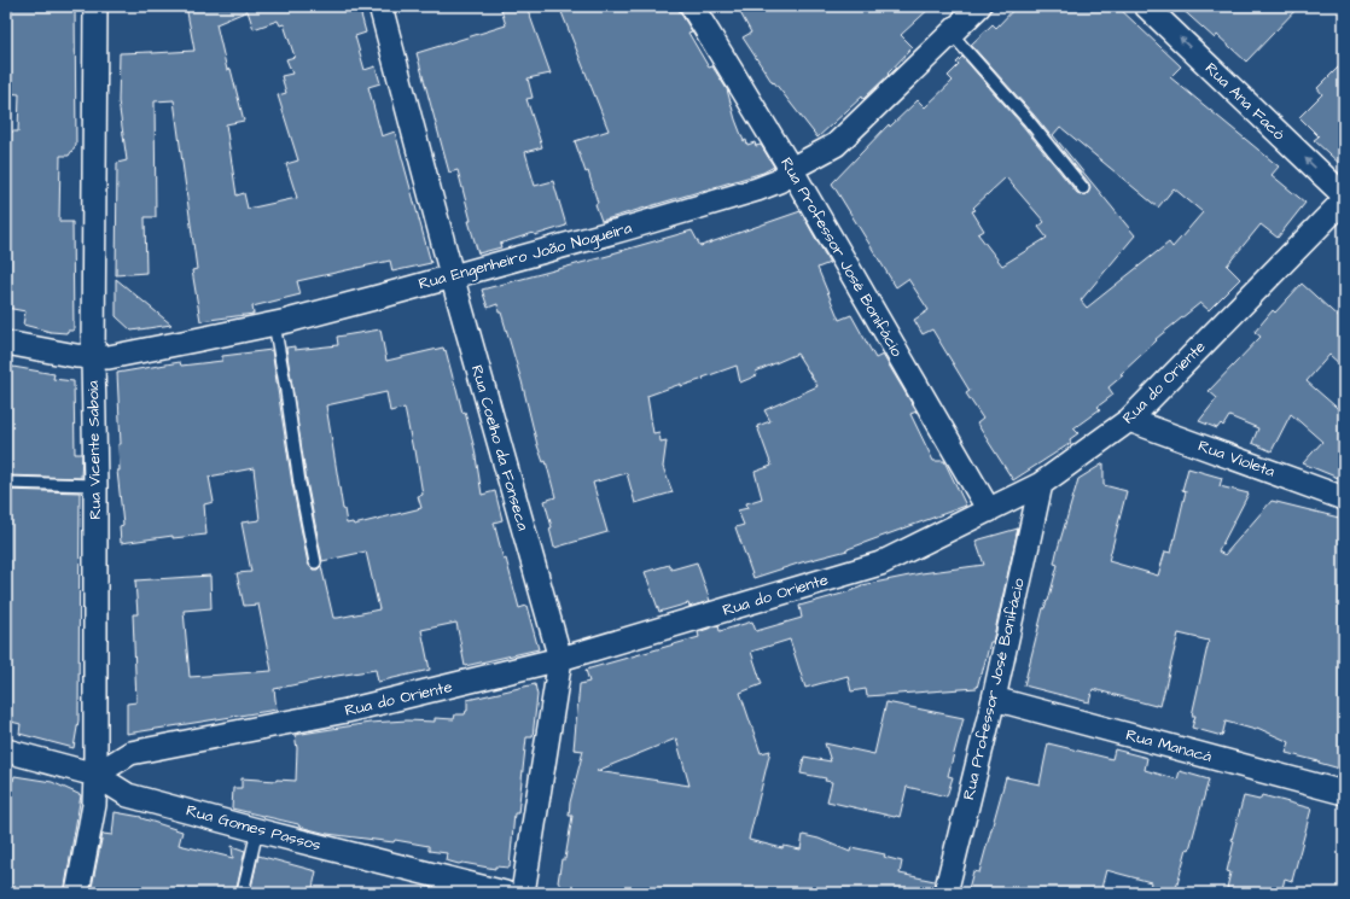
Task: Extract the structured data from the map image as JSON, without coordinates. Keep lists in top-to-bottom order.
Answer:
{
  "streets": {
    "street": [
      "Rua Ana Facó",
      "Rua Engenheiro João Nogueira",
      "Rua Professor José Bonifácio",
      "Rua do Oriente",
      "Rua Coelho da Fonseca",
      "Rua Vicente Saboia",
      "Rua Violeta",
      "Rua Manacá",
      "Rua Gomes Passos"
    ]
  },
  "crossings": [
    ["Rua Engenheiro João Nogueira", "Rua Professor José Bonifácio"],
    ["Rua Engenheiro João Nogueira", "Rua Coelho da Fonseca"],
    ["Rua Engenheiro João Nogueira", "Rua Vicente Saboia"],
    ["Rua Professor José Bonifácio", "Rua do Oriente"],
    ["Rua Professor José Bonifácio", "Rua Manacá"],
    ["Rua do Oriente", "Rua Coelho da Fonseca"],
    ["Rua do Oriente", "Rua Vicente Saboia"],
    ["Rua do Oriente", "Rua Violeta"],
    ["Rua do Oriente", "Rua Gomes Passos"],
    ["Rua Vicente Saboia", "Rua Gomes Passos"]
  ],
  "one_way": ["Rua Ana Facó"]
}
